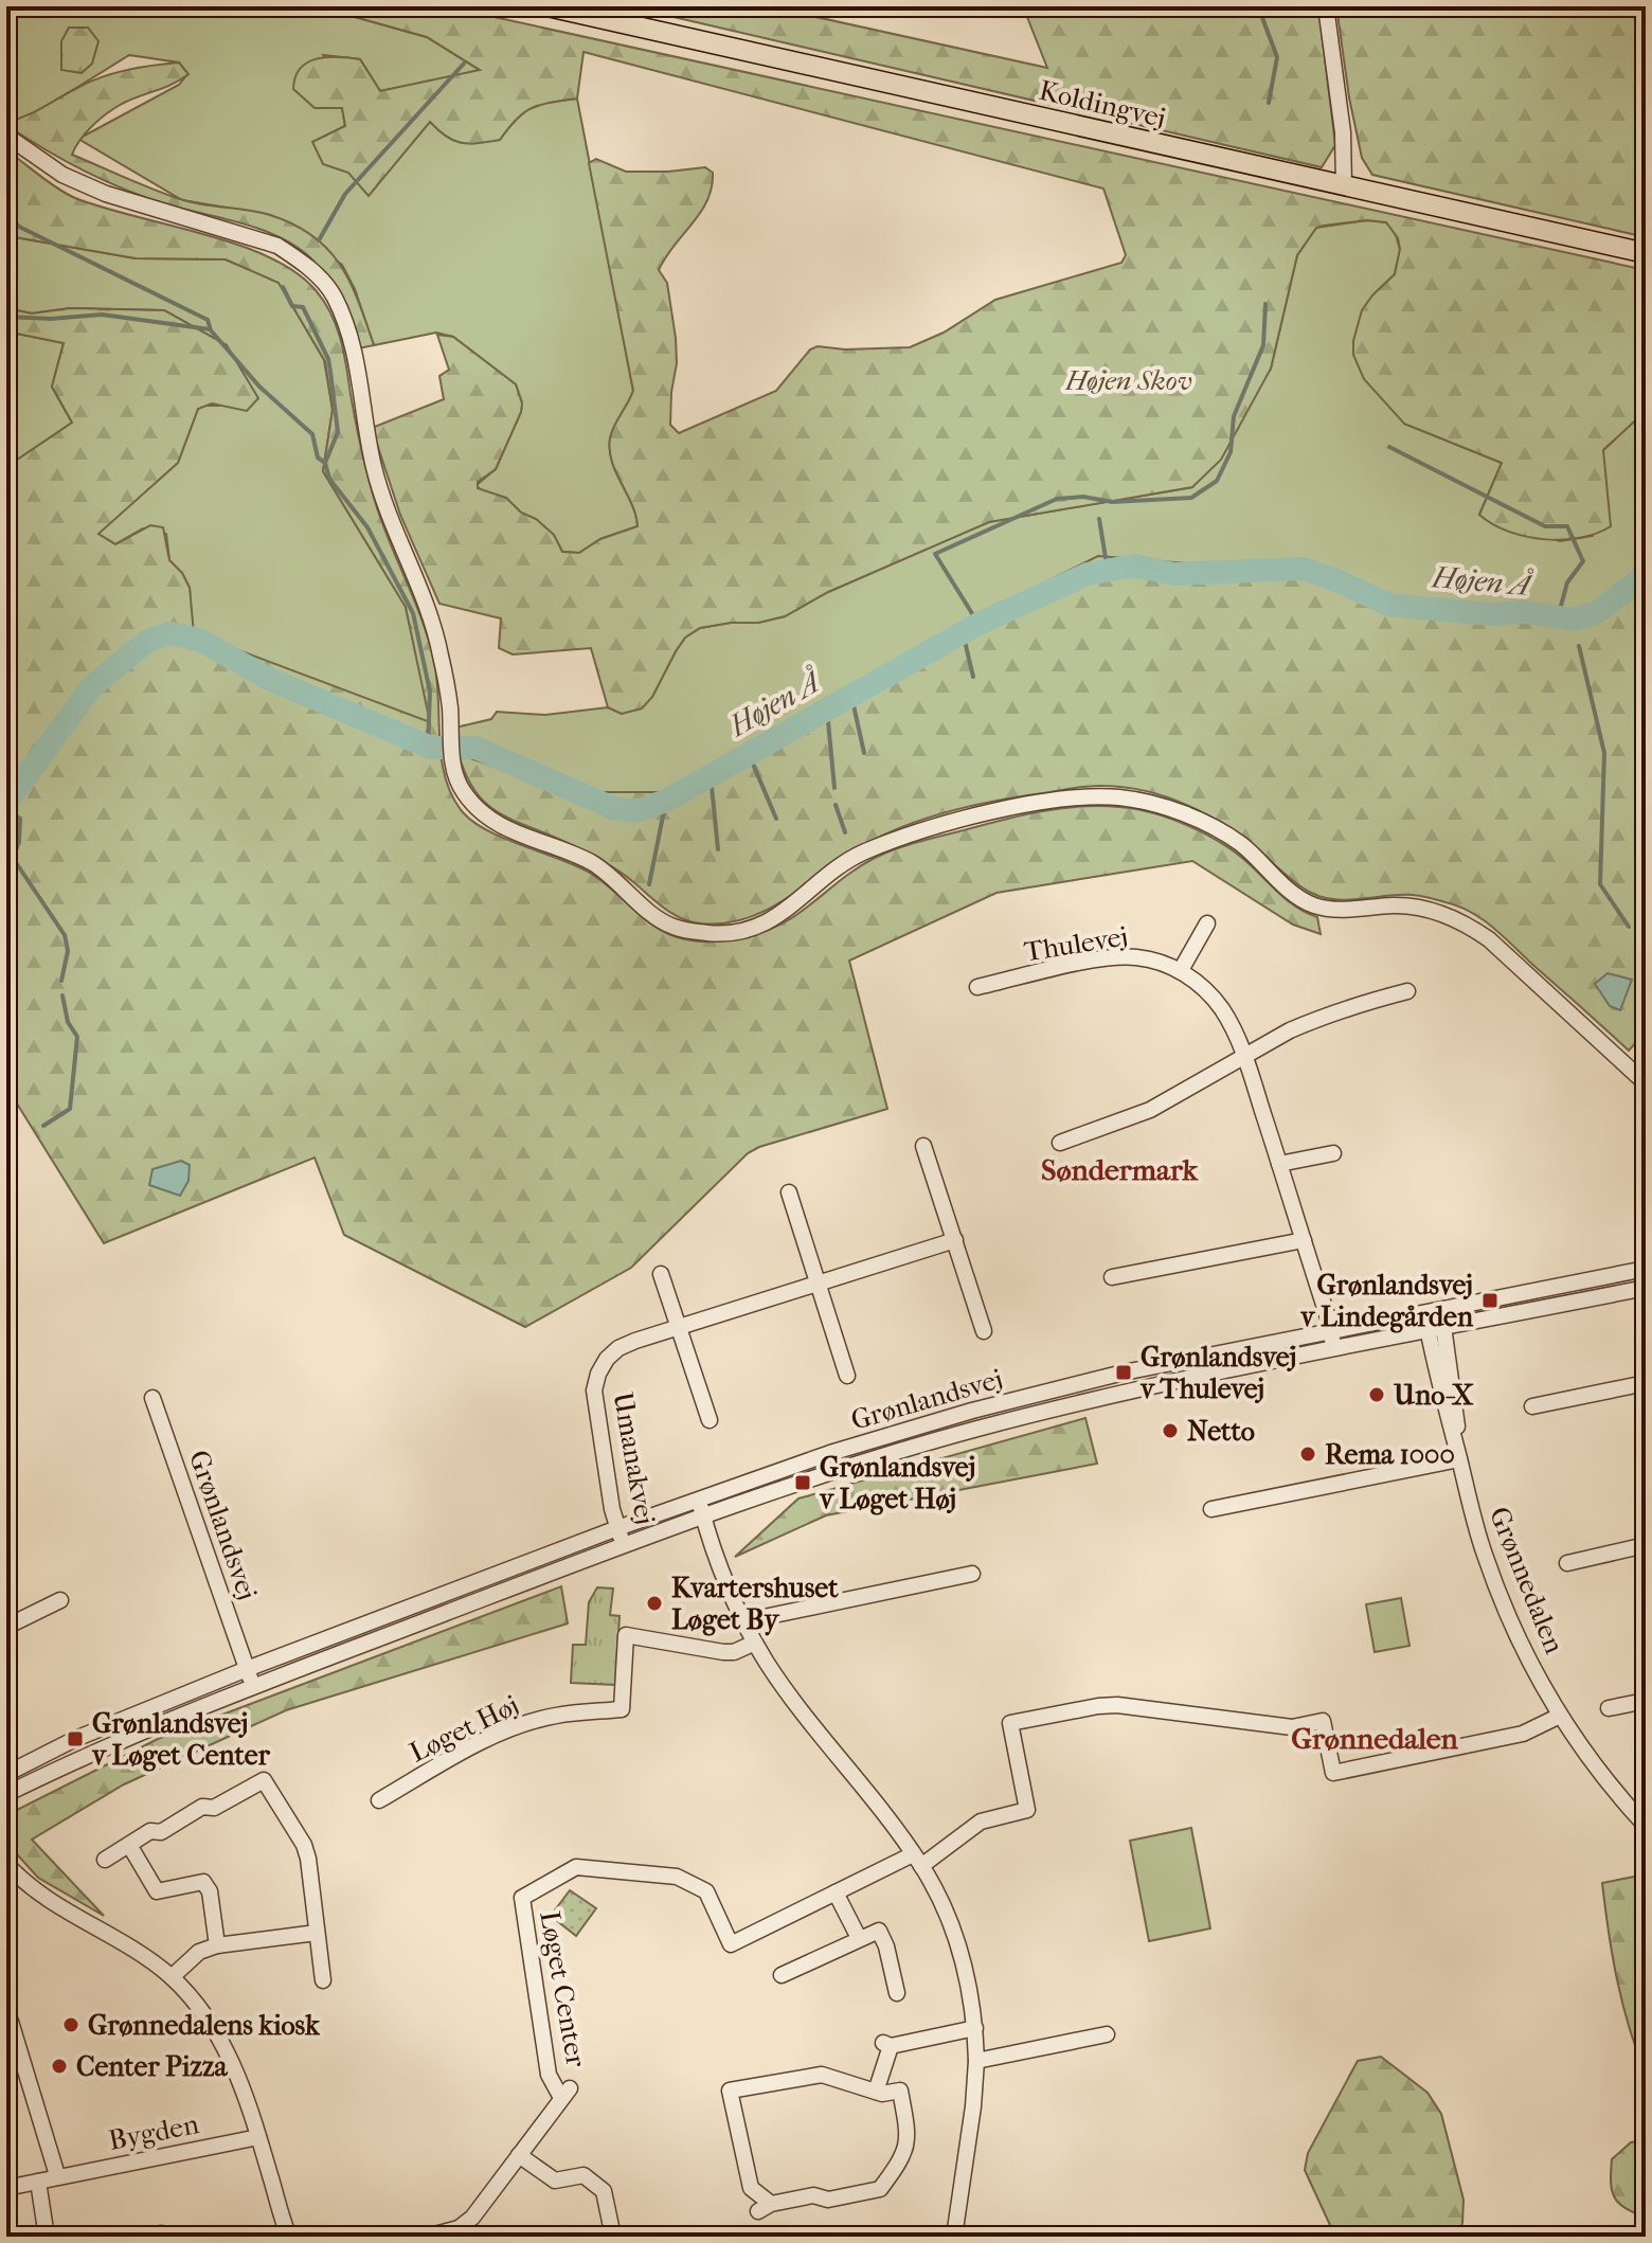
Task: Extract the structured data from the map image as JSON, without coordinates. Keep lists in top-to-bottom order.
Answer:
{
  "streets": {
    "main road": ["Koldingvej"],
    "street": [
      "Thulevej",
      "Grønlandsvej",
      "Umanakvej",
      "Grønnedalen",
      "Løget Høj",
      "Løget Center",
      "Bygden"
    ]
  },
  "crossings": [
    ["Thulevej", "Grønlandsvej"],
    ["Grønlandsvej", "Umanakvej"],
    ["Grønlandsvej", "Grønnedalen"]
  ],
  "districts": ["Søndermark", "Grønnedalen"],
  "water": ["Højen Å"],
  "parks": ["Højen Skov"],
  "places": {
    "transit": [
      "Grønlandsvej v Lindegården",
      "Grønlandsvej v Thulevej",
      "Grønlandsvej v Løget Høj",
      "Grønlandsvej v Løget Center"
    ],
    "other": [
      "Uno-X",
      "Netto",
      "Rema 1000",
      "Kvartershuset Løget By",
      "Grønnedalens kiosk",
      "Center Pizza"
    ]
  }
}
